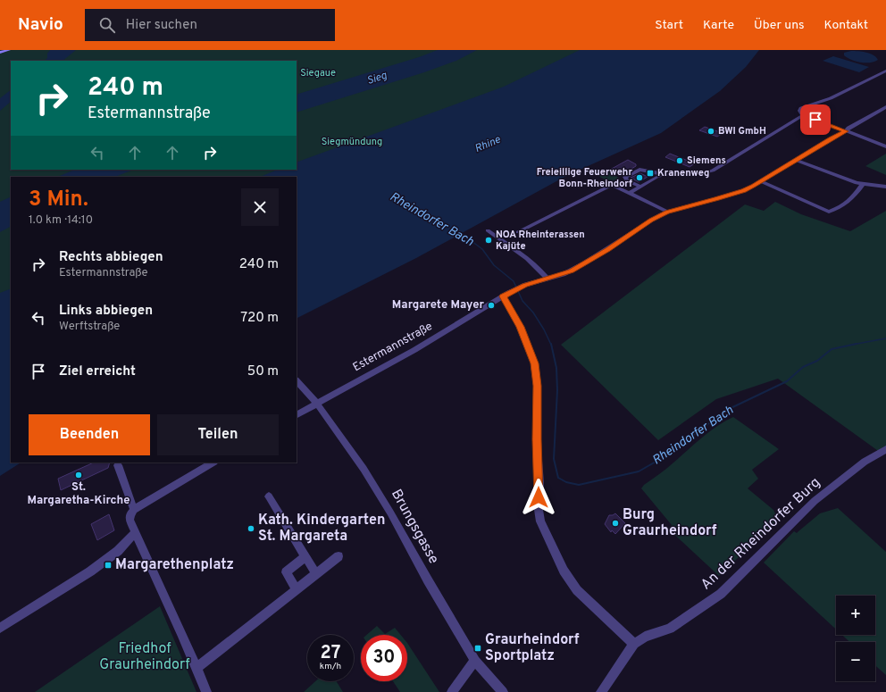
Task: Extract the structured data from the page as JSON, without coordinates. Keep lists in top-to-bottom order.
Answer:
{
  "streets": {
    "street": ["Estermannstraße", "Brungsgasse", "An der Rheindorfer Burg"]
  },
  "crossings": [
    ["Estermannstraße", "Brungsgasse"]
  ],
  "water": ["Sieg", "Rhine", "Rheindorfer Bach"],
  "parks": ["Siegaue", "Siegmündung", "Friedhof Graurheindorf"],
  "places": {
    "other": [
      "BWI GmbH",
      "Siemens",
      "Freieillige Feuerwehr Bonn-Rheindorf",
      "NOA Rheinterassen Kajüte",
      "Margarete Mayer",
      "St. Margaretha-Kirche",
      "Burg Graurheindorf",
      "Kath. Kindergarten St. Margareta"
    ],
    "transit": ["Kranenweg", "Margarethenplatz", "Graurheindorf Sportplatz"]
  },
  "page": {
    "header": "Navio",
    "search": "Hier suchen",
    "nav": [
      "Start",
      "Karte",
      "Über uns",
      "Kontakt"
    ],
    "turn": ["240 m", "Estermannstraße"],
    "heading": ["3 Min.", "1.0 km · 14:10"],
    "list": [
      {
        "name": "Rechts abbiegen",
        "note": "Estermannstraße",
        "value": "240 m"
      },
      {
        "name": "Links abbiegen",
        "note": "Werftstraße",
        "value": "720 m"
      },
      {
        "name": "Ziel erreicht",
        "value": "50 m"
      }
    ],
    "buttons": ["Beenden", "Teilen"],
    "map_buttons": ["+", "−"],
    "speed": "27 km/h",
    "limit": "30"
  }
}
